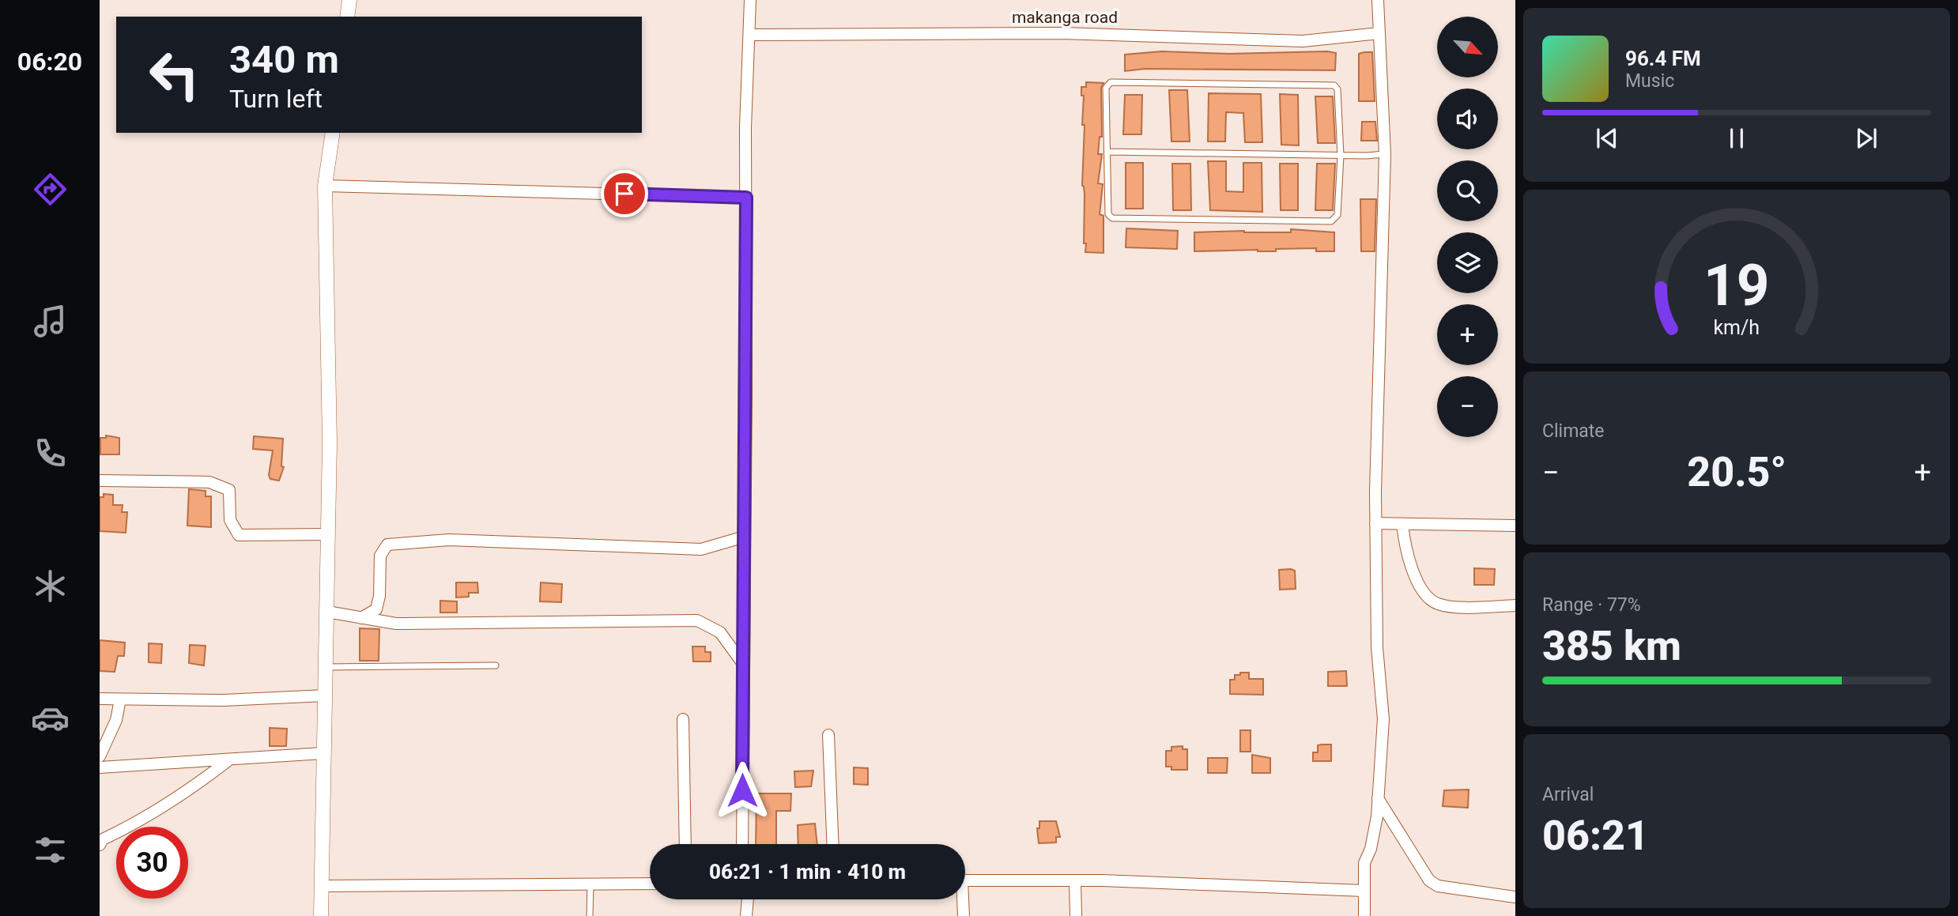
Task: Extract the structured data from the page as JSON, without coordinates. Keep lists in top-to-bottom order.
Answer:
{
  "streets": {
    "street": ["makanga road"]
  },
  "north": "bottom right",
  "page": {
    "tabs": "06:20",
    "map_buttons": ["+", "−"],
    "turn": ["340 m", "Turn left"],
    "song": ["96.4 FM", "Music"],
    "tile": [
      "Climate",
      ["Range · 77%", "385 km"],
      ["Arrival", "06:21"]
    ],
    "heat": ["−", "20.5°", "+"],
    "limit": "30",
    "trip": "06:21 · 1 min · 410 m",
    "gauge": ["19", "km/h"]
  }
}
